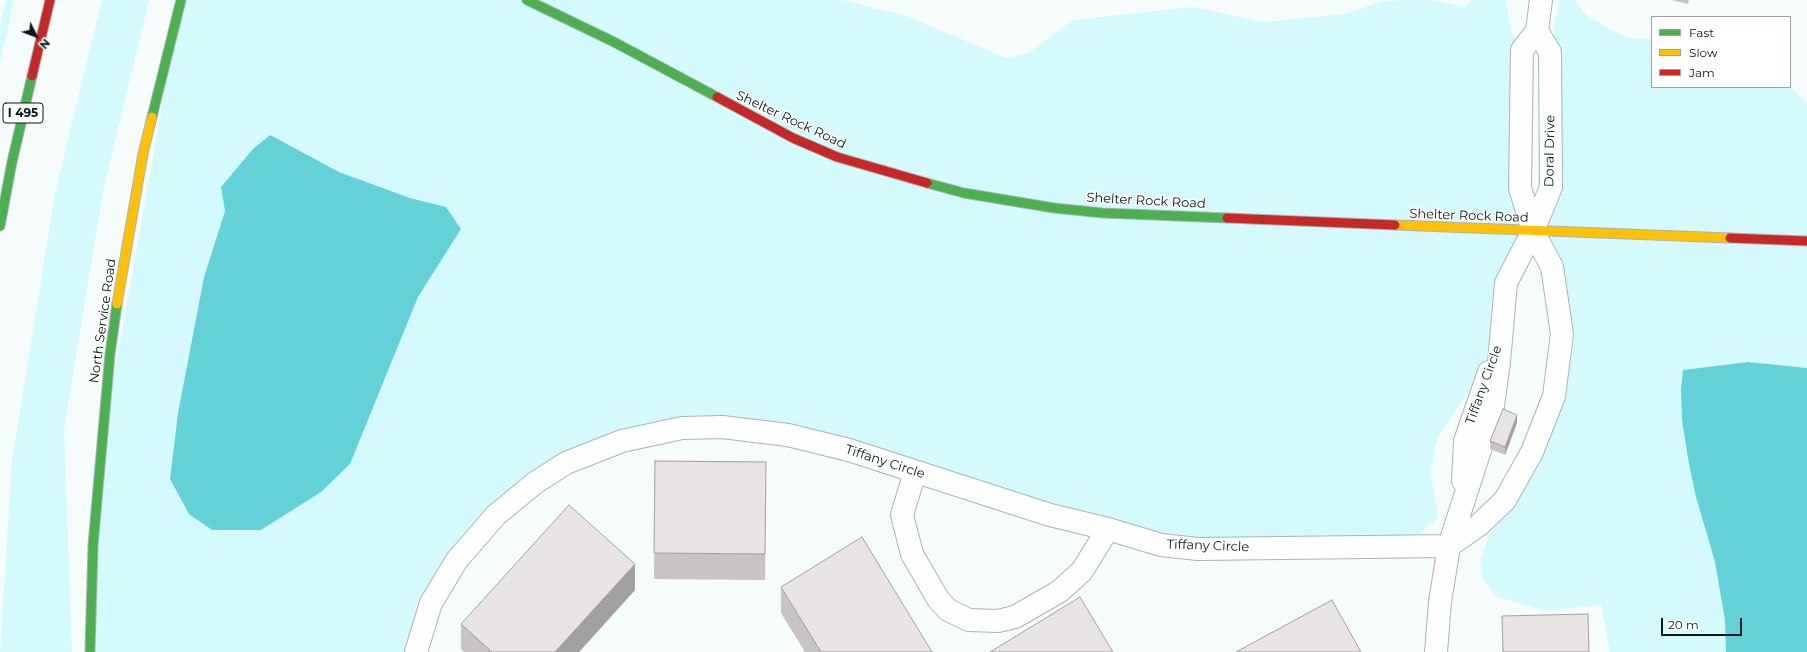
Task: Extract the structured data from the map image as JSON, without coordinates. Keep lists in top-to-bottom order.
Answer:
{
  "streets": {
    "main road": ["I 495", "Shelter Rock Road", "North Service Road"],
    "street": ["Doral Drive", "Tiffany Circle"]
  },
  "crossings": [
    ["Shelter Rock Road", "Doral Drive"],
    ["Shelter Rock Road", "Tiffany Circle"],
    ["Doral Drive", "Tiffany Circle"]
  ],
  "legend": ["Fast", "Slow", "Jam"],
  "scale_bar": "20 m",
  "north": "bottom right"
}
